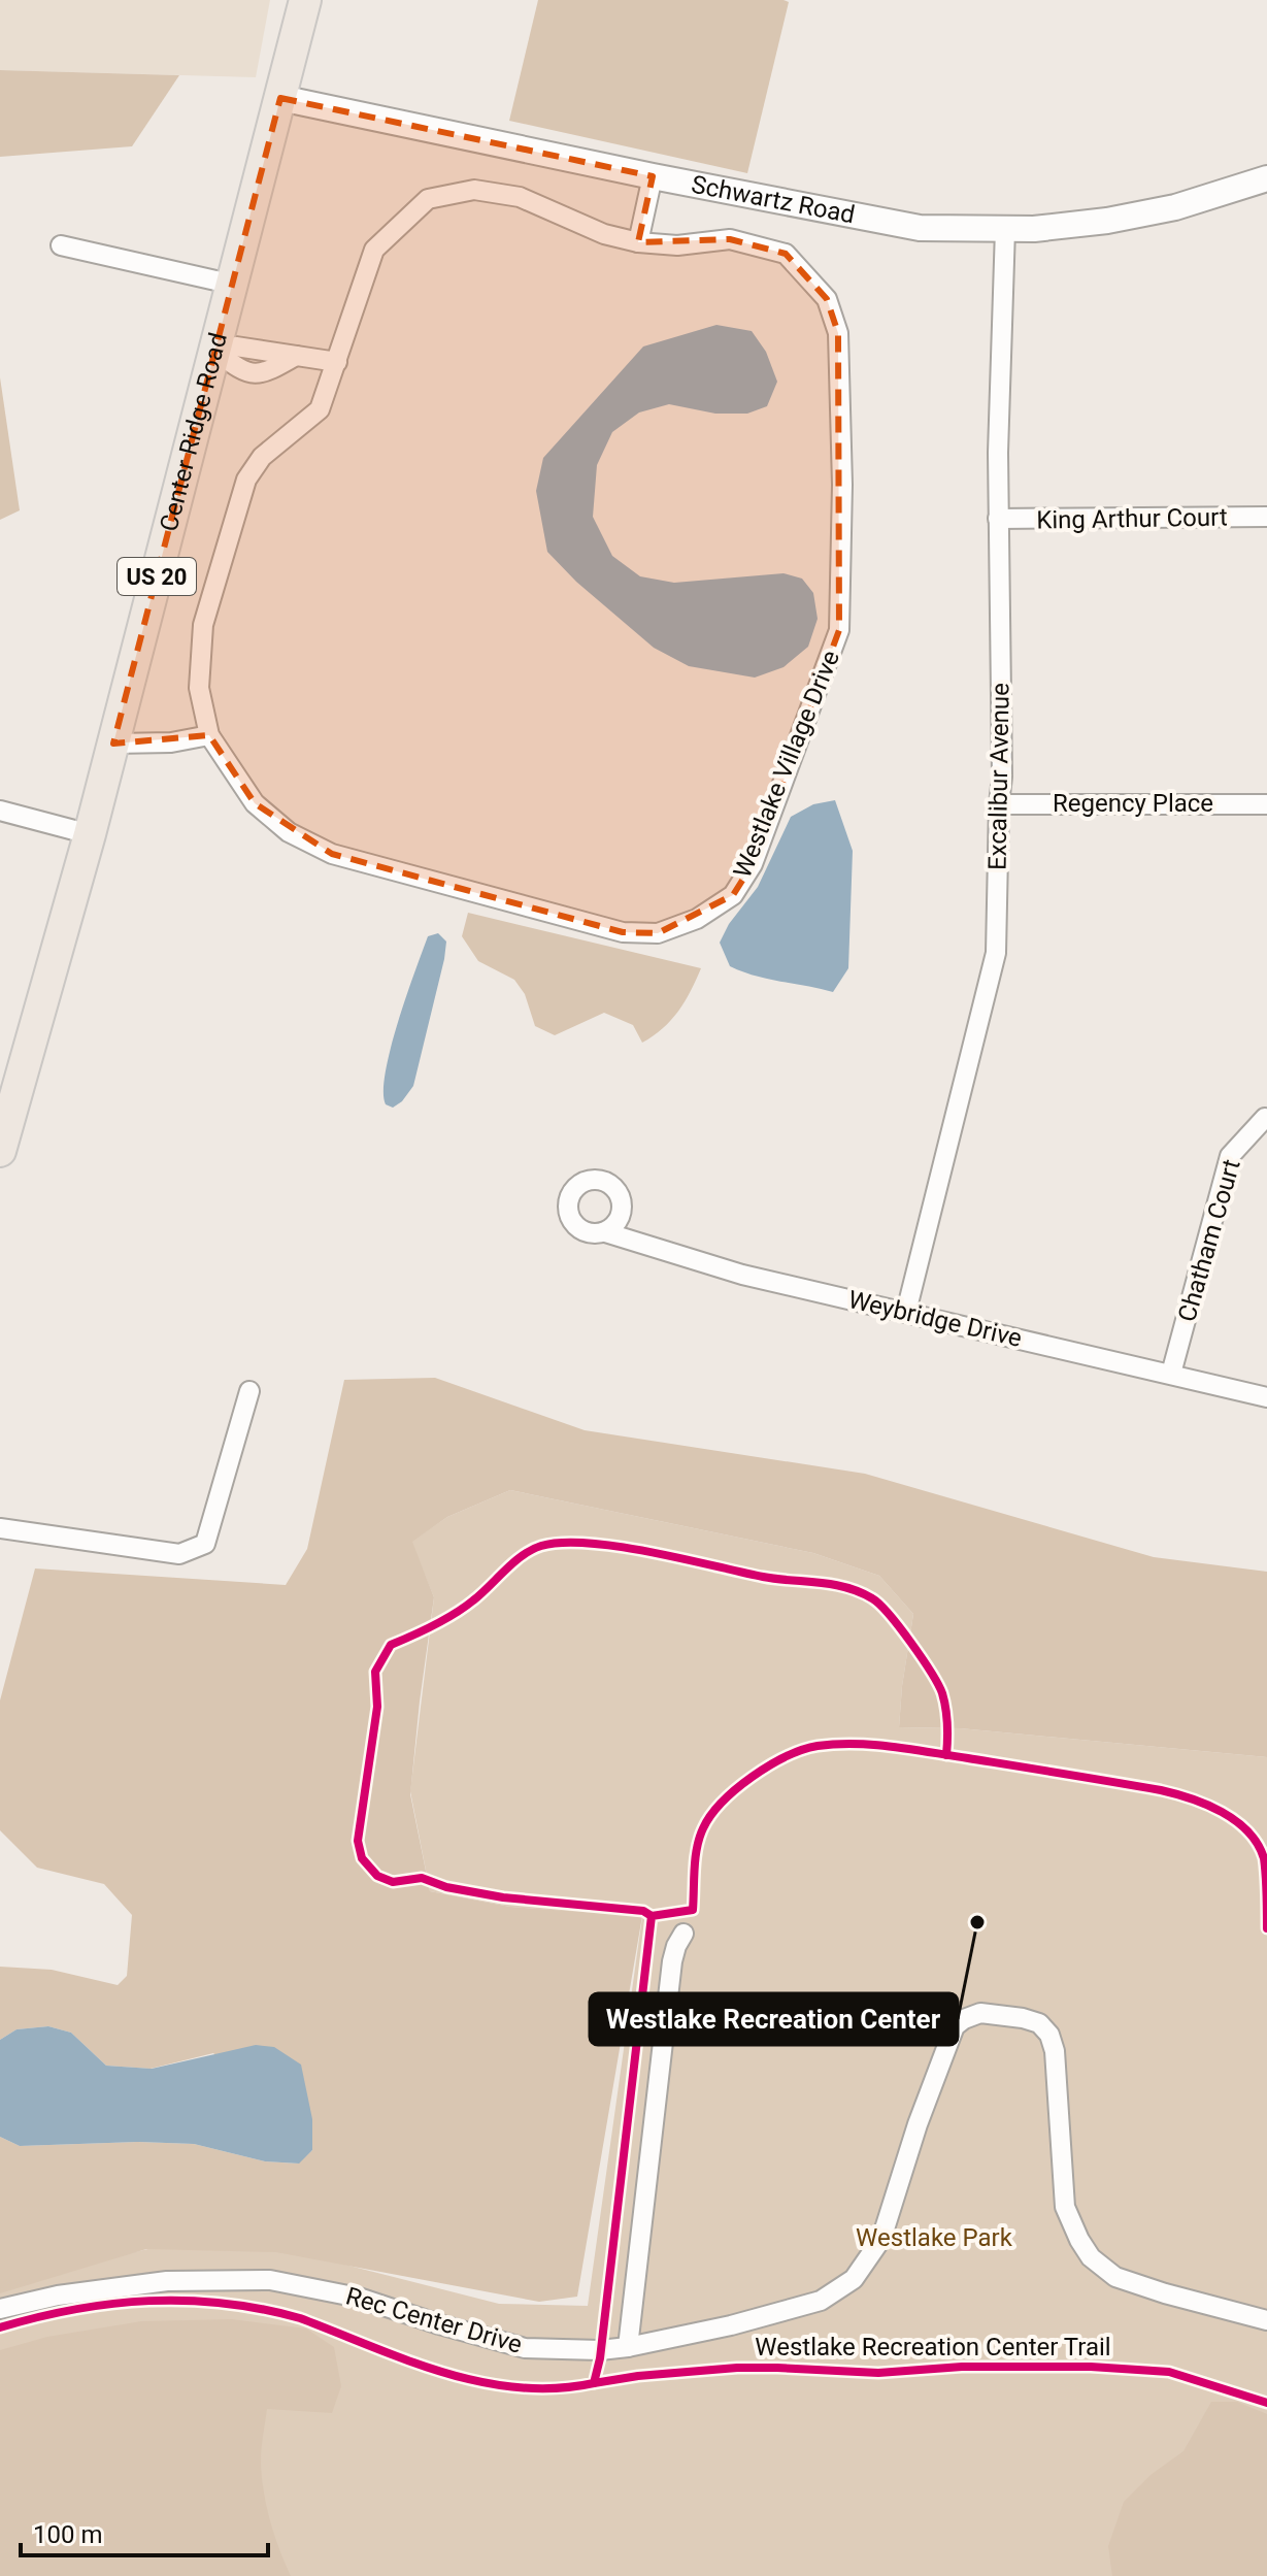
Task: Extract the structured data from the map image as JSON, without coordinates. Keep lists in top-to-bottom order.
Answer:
{
  "streets": {
    "main road": ["Center Ridge Road", "US 20"],
    "street": [
      "Schwartz Road",
      "King Arthur Court",
      "Westlake Village Drive",
      "Excalibur Avenue",
      "Regency Place",
      "Chatham Court",
      "Weybridge Drive",
      "Rec Center Drive"
    ],
    "cycle path": ["Westlake Recreation Center Trail"]
  },
  "crossings": [
    ["Schwartz Road", "Center Ridge Road"],
    ["Schwartz Road", "Excalibur Avenue"],
    ["King Arthur Court", "Excalibur Avenue"],
    ["Excalibur Avenue", "Regency Place"],
    ["Excalibur Avenue", "Weybridge Drive"],
    ["Chatham Court", "Weybridge Drive"]
  ],
  "parks": ["Westlake Park"],
  "places": ["Westlake Recreation Center"],
  "scale_bar": "100 m"
}
